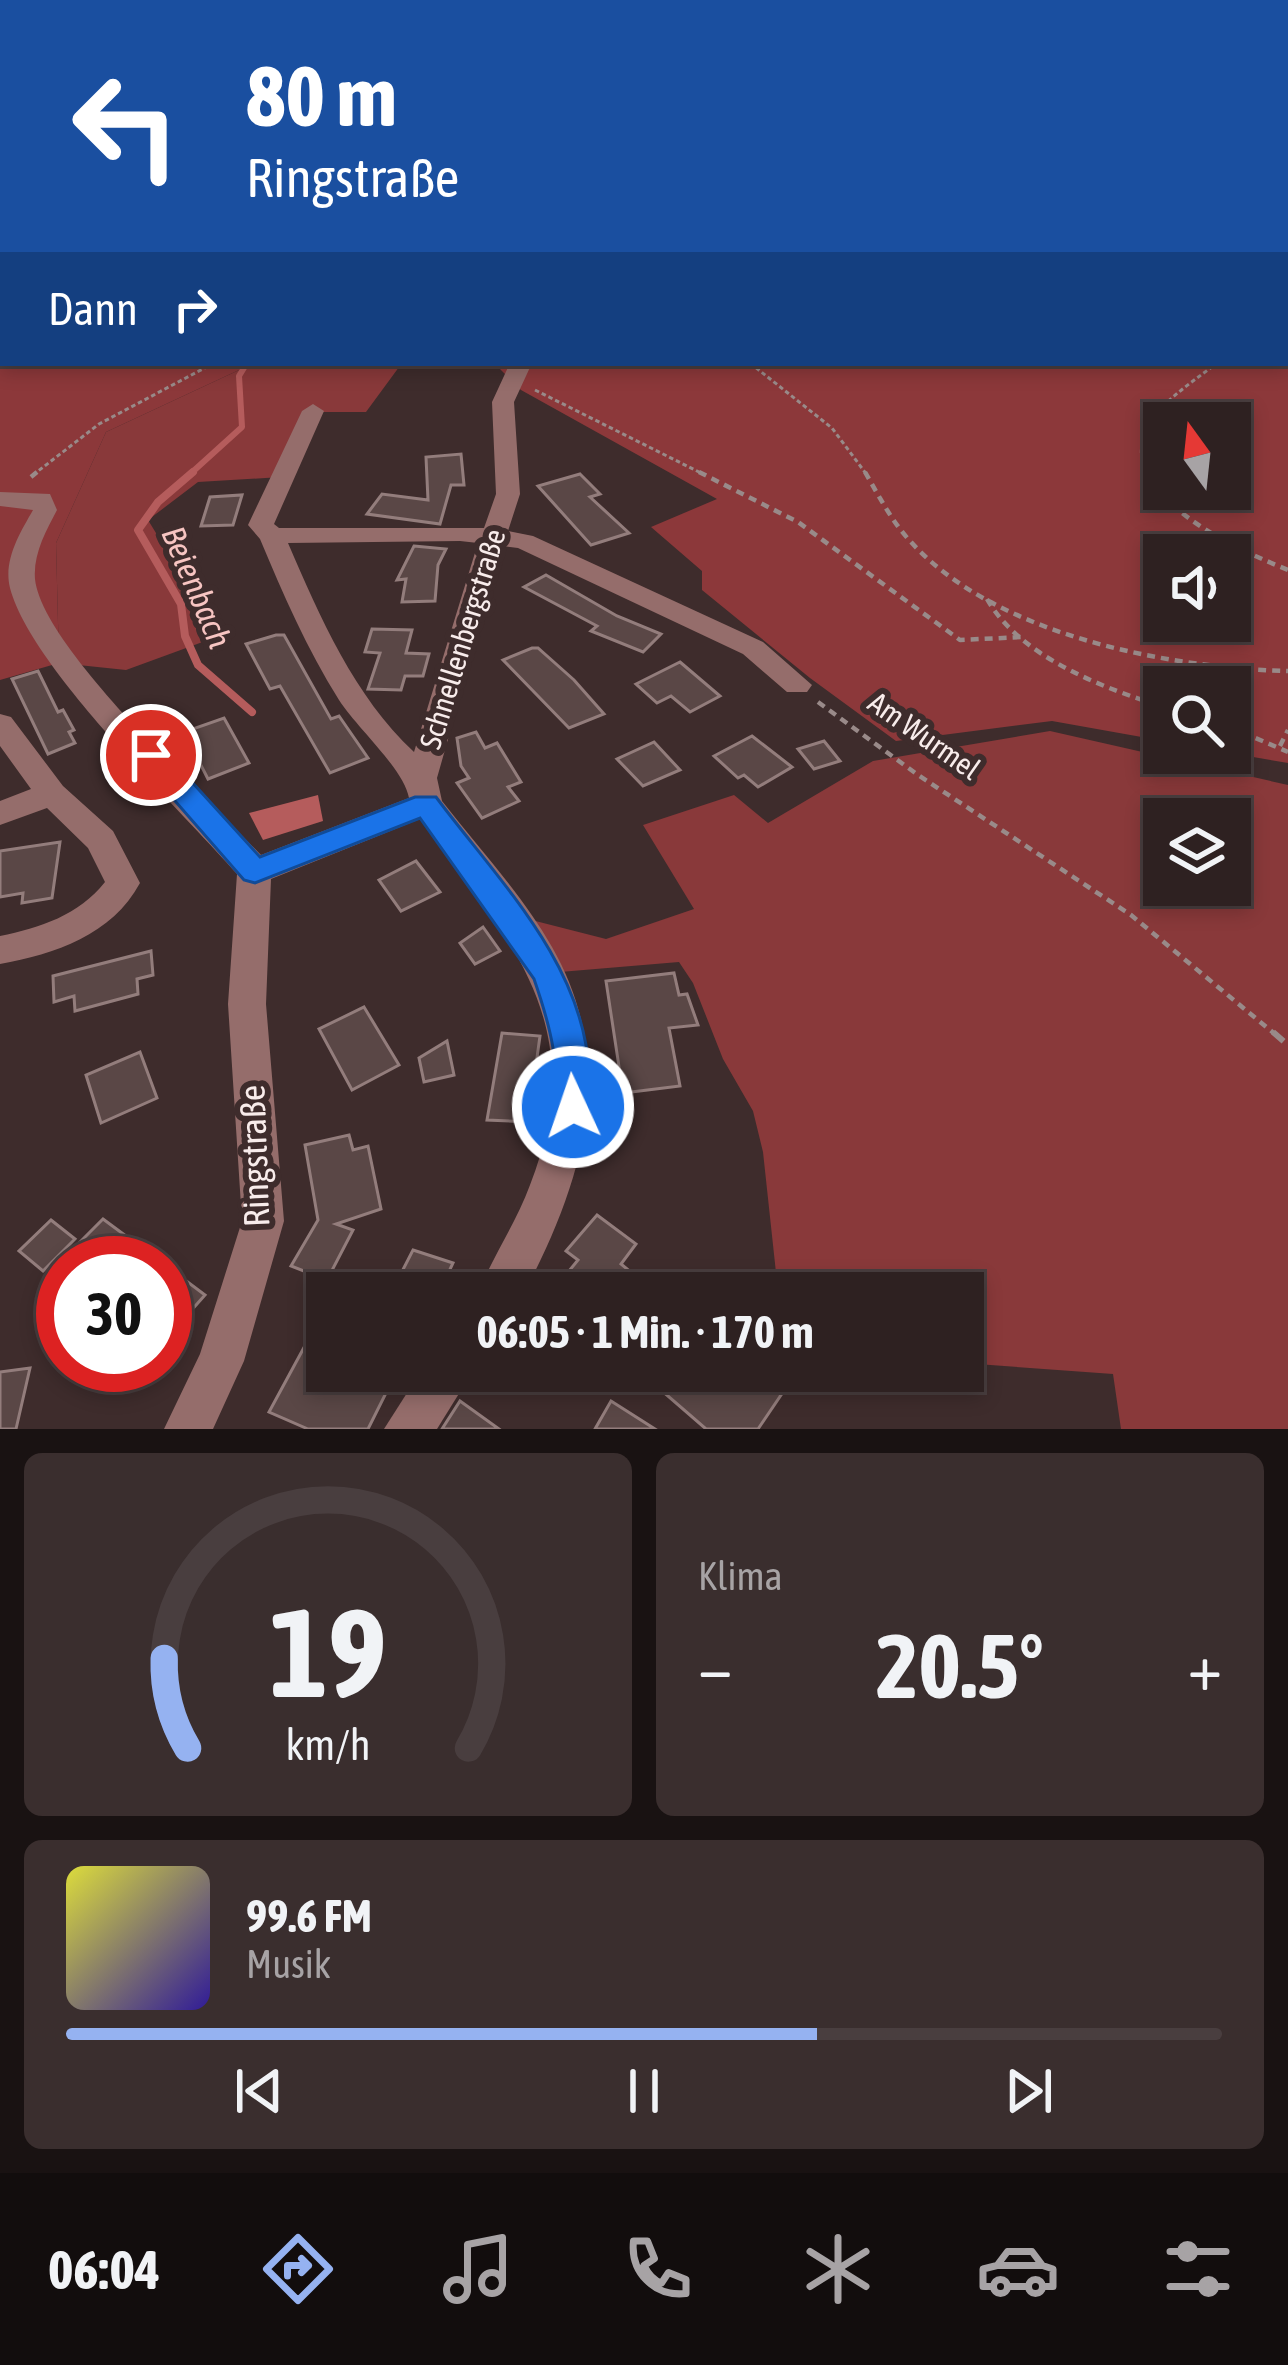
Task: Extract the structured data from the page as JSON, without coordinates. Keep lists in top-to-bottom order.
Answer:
{
  "streets": {
    "street": ["Schnellenbergstraße", "Ringstraße"],
    "path": ["Am Wurmel"]
  },
  "water": ["Beienbach"],
  "north": "top",
  "page": {
    "turn": ["80 m", "Ringstraße"],
    "then": "Dann",
    "limit": "30",
    "trip": "06:05 · 1 Min. · 170 m",
    "tile": "Klima",
    "heat": ["−", "20.5°", "+"],
    "song": ["99.6 FM", "Musik"],
    "tabs": "06:04",
    "gauge": ["19", "km/h"]
  }
}
